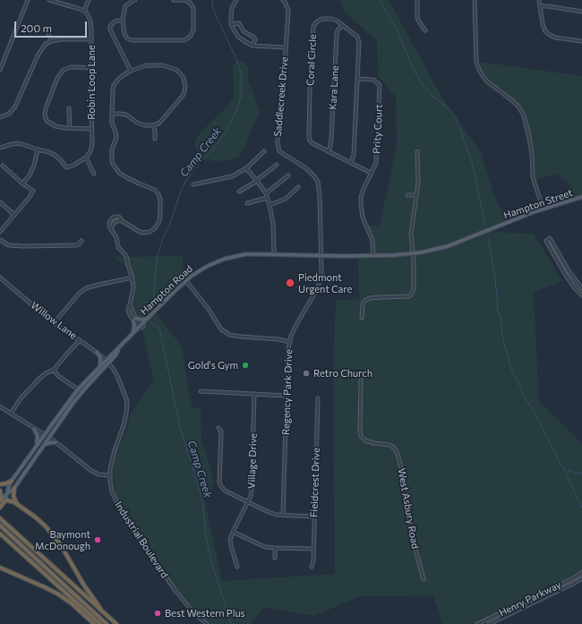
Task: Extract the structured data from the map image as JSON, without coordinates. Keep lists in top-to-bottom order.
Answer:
{
  "streets": {
    "highway": ["Hampton Road"],
    "main road": ["Hampton Street"],
    "street": [
      "Coral Circle",
      "Robin Loop Lane",
      "Kara Lane",
      "Saddlecreek Drive",
      "Prity Court",
      "Willow Lane",
      "Regency Park Drive",
      "Village Drive",
      "Fieldcrest Drive",
      "West Asbury Road",
      "Industrial Boulevard",
      "Henry Parkway"
    ]
  },
  "crossings": [
    ["Coral Circle", "Kara Lane"],
    ["Coral Circle", "Prity Court"],
    ["Saddlecreek Drive", "Hampton Road"],
    ["Saddlecreek Drive", "Regency Park Drive"],
    ["Prity Court", "Hampton Road"],
    ["Hampton Street", "Hampton Road"],
    ["Hampton Road", "Willow Lane"],
    ["Hampton Road", "Regency Park Drive"],
    ["Hampton Road", "Industrial Boulevard"],
    ["Willow Lane", "Industrial Boulevard"]
  ],
  "water": ["Camp Creek"],
  "places": [
    "Piedmont Urgent Care",
    "Gold's Gym",
    "Retro Church",
    "Baymont McDonough",
    "Best Western Plus"
  ],
  "scale_bar": "200 m"
}
